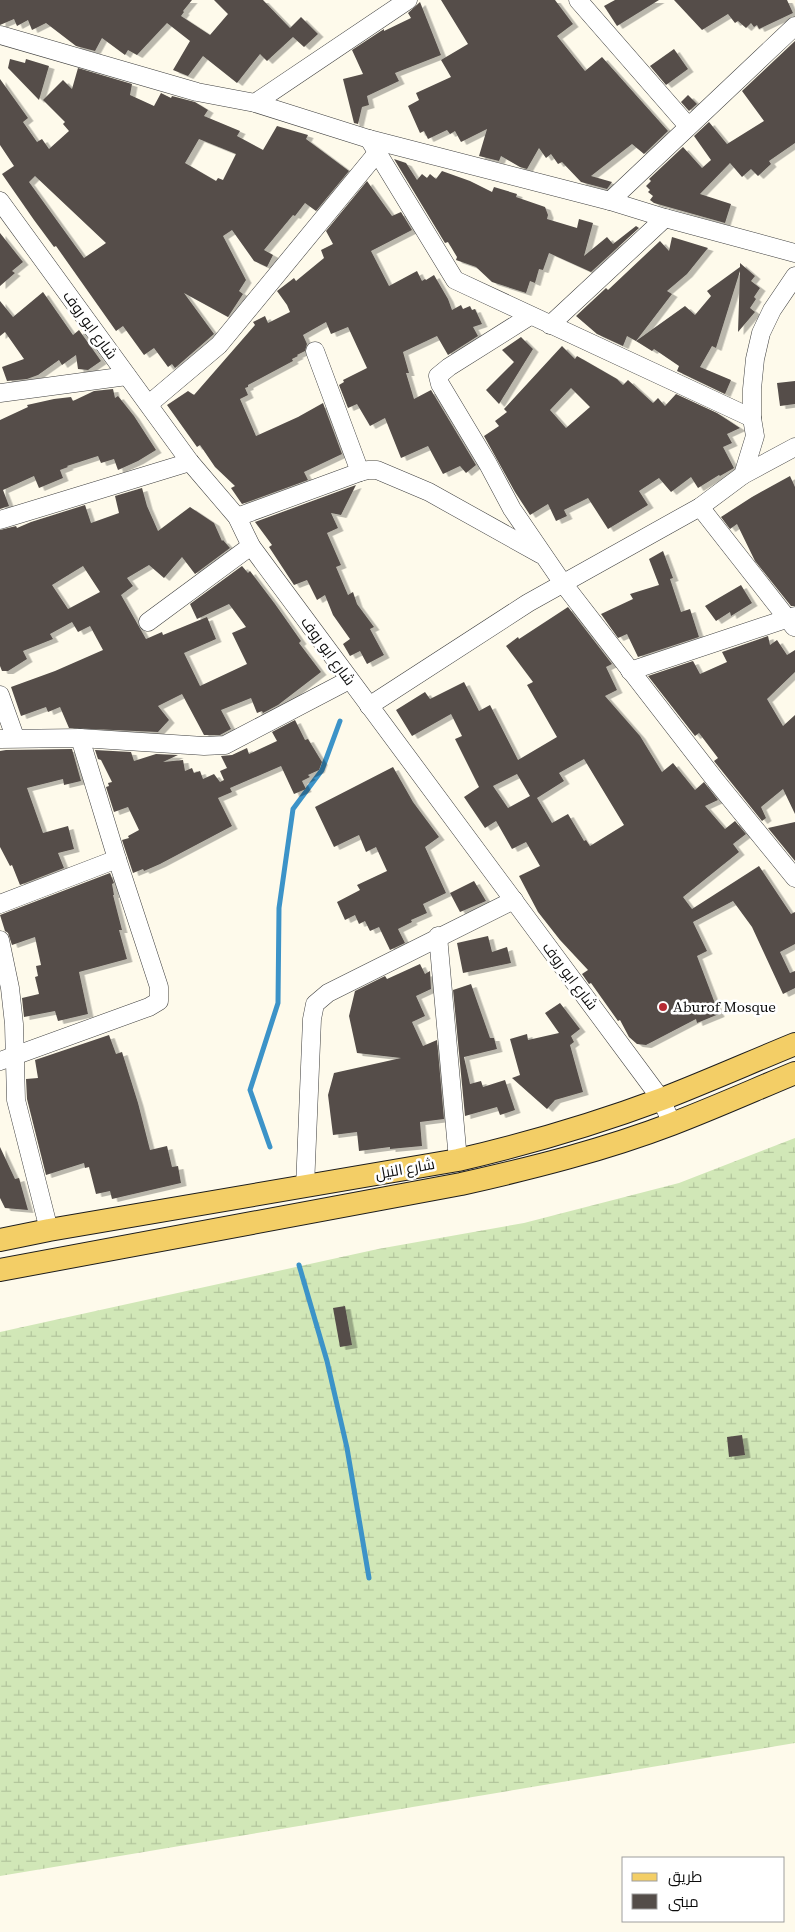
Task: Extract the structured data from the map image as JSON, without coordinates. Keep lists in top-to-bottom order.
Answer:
{
  "streets": {
    "main road": ["شارع النيل"],
    "street": ["شارع ابو روف"]
  },
  "crossings": [
    ["شارع ابو روف", "شارع النيل"]
  ],
  "places": ["Aburof Mosque"],
  "legend": ["طريق", "مبنى"]
}
